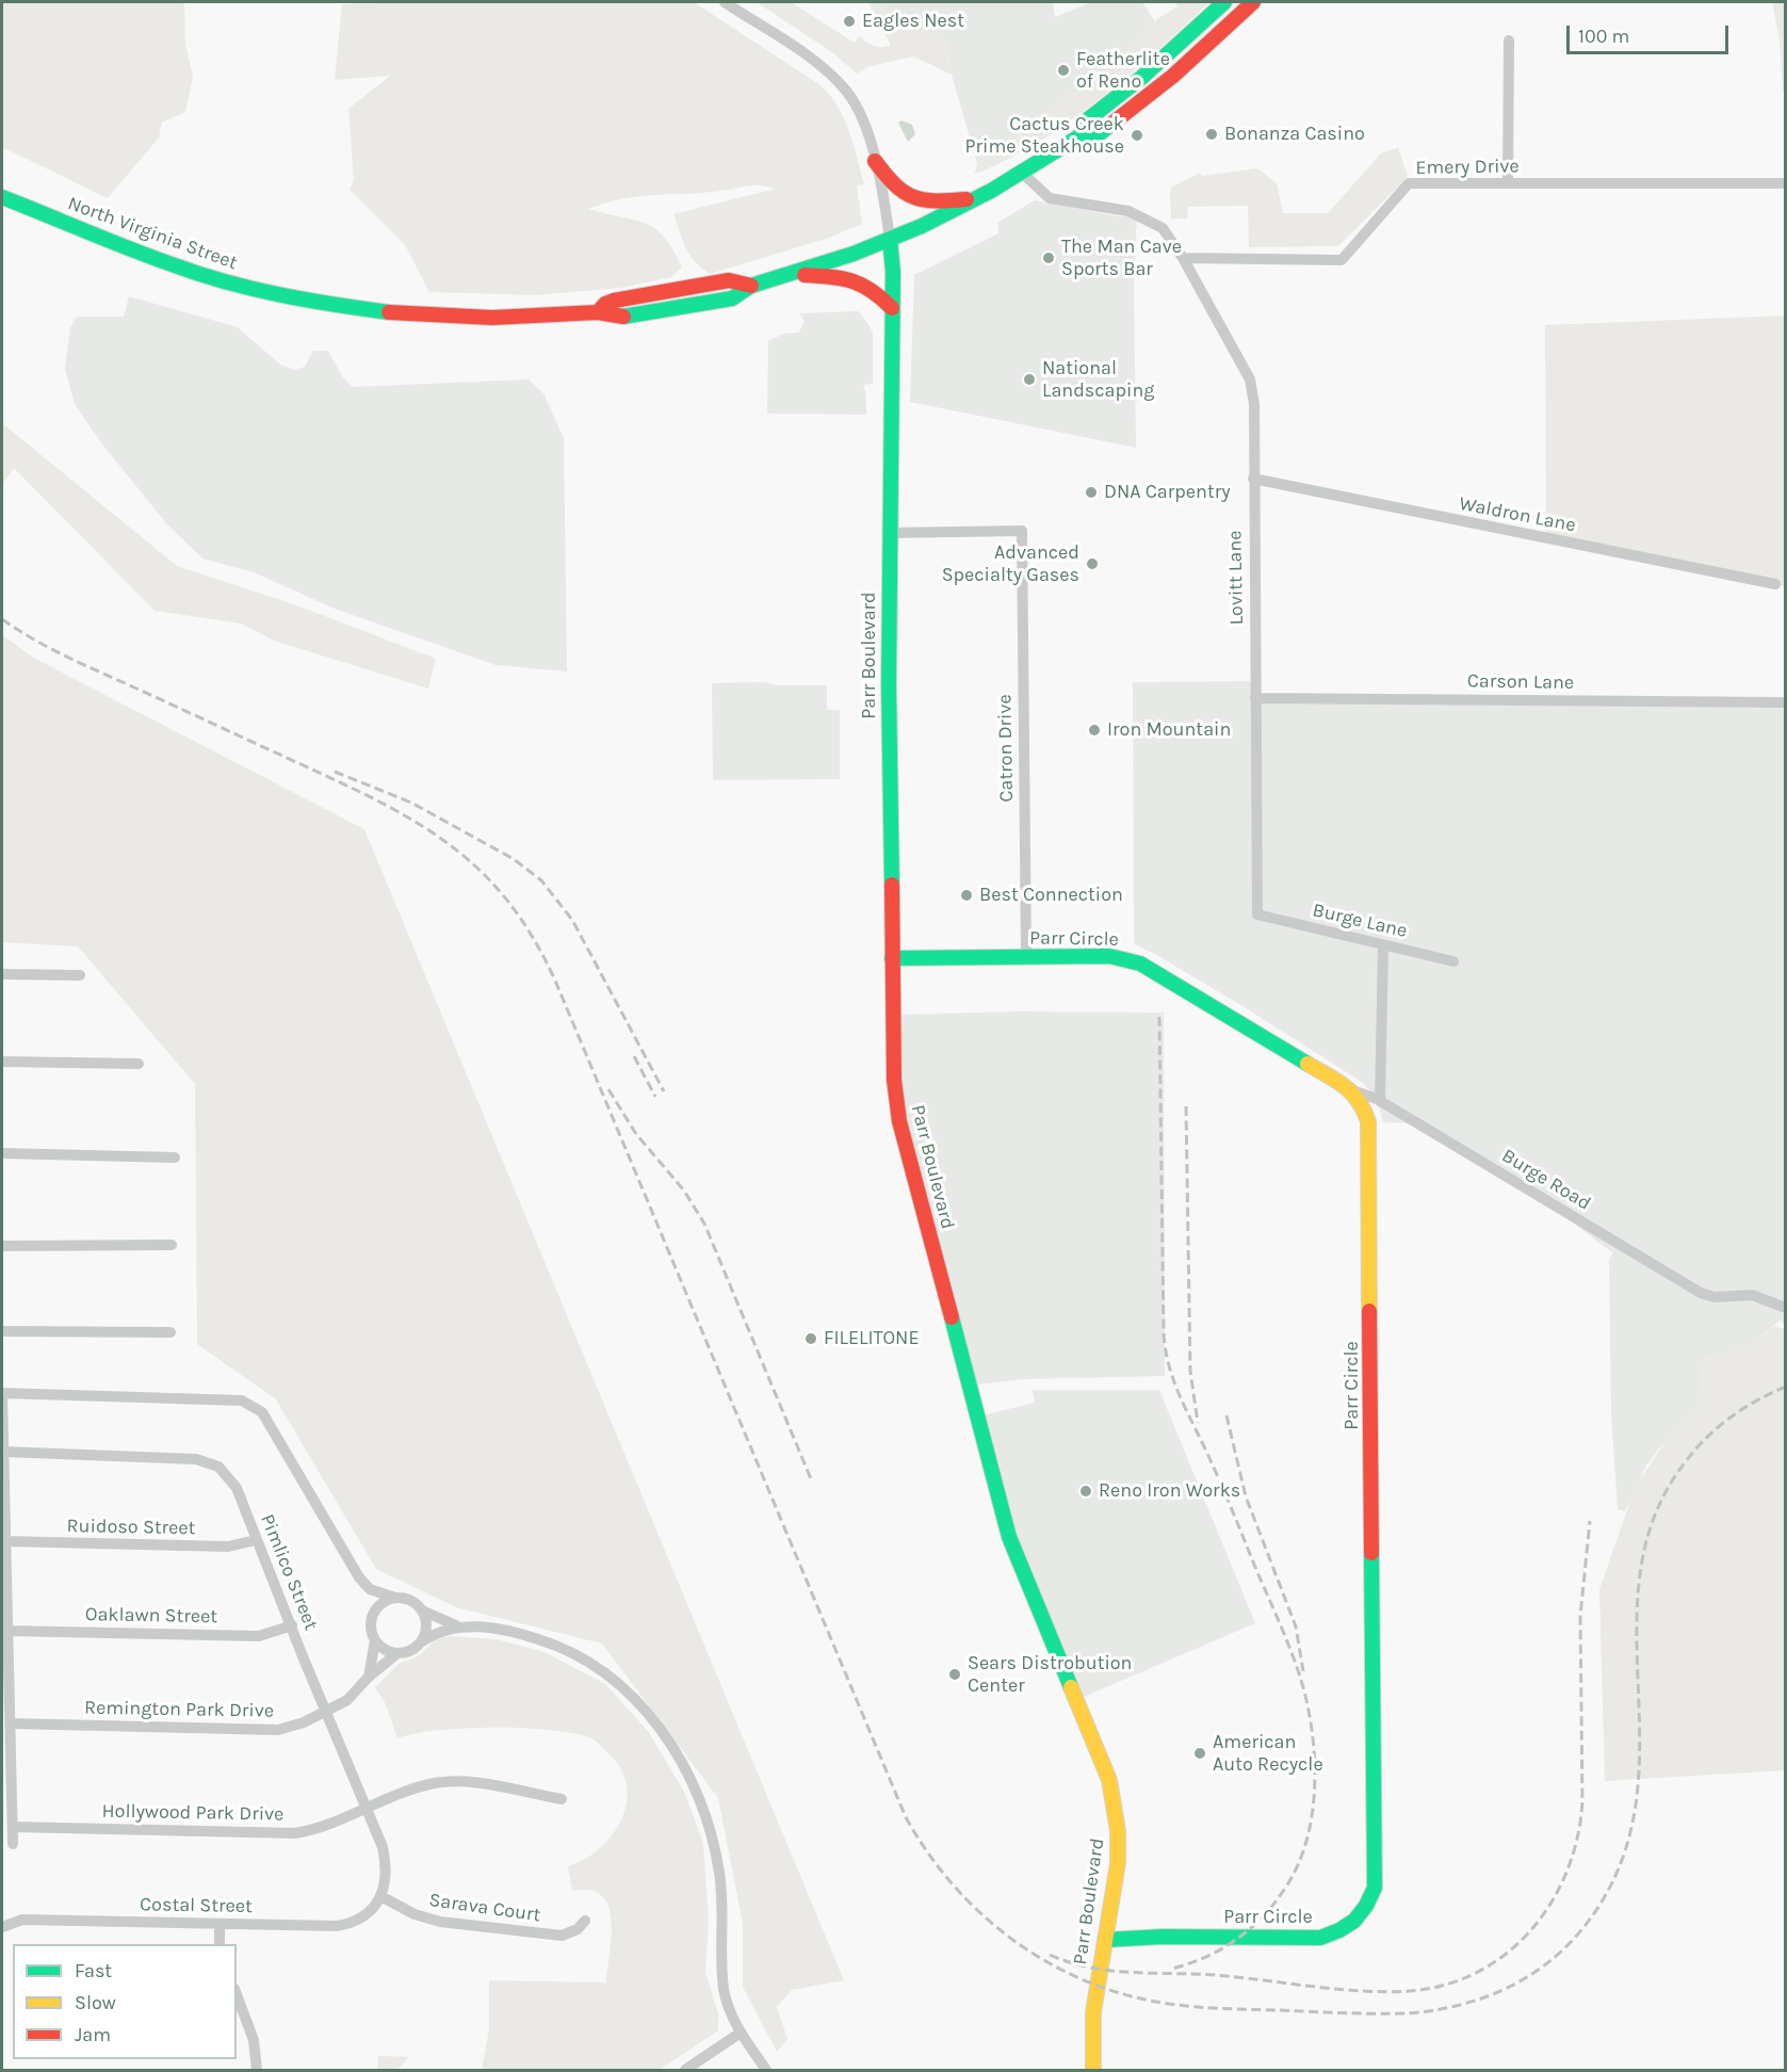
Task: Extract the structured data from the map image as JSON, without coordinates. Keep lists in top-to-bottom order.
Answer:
{
  "streets": {
    "main road": ["North Virginia Street", "Parr Boulevard", "Parr Circle"],
    "street": [
      "Emery Drive",
      "Waldron Lane",
      "Lovitt Lane",
      "Carson Lane",
      "Catron Drive",
      "Burge Lane",
      "Burge Road",
      "Ruidoso Street",
      "Pimlico Street",
      "Oaklawn Street",
      "Remington Park Drive",
      "Hollywood Park Drive",
      "Costal Street",
      "Sarava Court"
    ]
  },
  "crossings": [
    ["Emery Drive", "Lovitt Lane"],
    ["North Virginia Street", "Parr Boulevard"],
    ["Waldron Lane", "Lovitt Lane"],
    ["Lovitt Lane", "Carson Lane"],
    ["Lovitt Lane", "Burge Lane"],
    ["Parr Boulevard", "Catron Drive"],
    ["Parr Boulevard", "Parr Circle"],
    ["Catron Drive", "Parr Circle"],
    ["Parr Circle", "Burge Road"],
    ["Ruidoso Street", "Pimlico Street"],
    ["Pimlico Street", "Oaklawn Street"],
    ["Pimlico Street", "Remington Park Drive"],
    ["Pimlico Street", "Hollywood Park Drive"],
    ["Pimlico Street", "Costal Street"],
    ["Pimlico Street", "Sarava Court"],
    ["Costal Street", "Sarava Court"]
  ],
  "places": [
    "Eagles Nest",
    "Featherlite of Reno",
    "Bonanza Casino",
    "Cactus Creek Prime Steakhouse",
    "The Man Cave Sports Bar",
    "National Landscaping",
    "DNA Carpentry",
    "Advanced Specialty Gases",
    "Iron Mountain",
    "Best Connection",
    "FILELITONE",
    "Reno Iron Works",
    "Sears Distrobution Center",
    "American Auto Recycle"
  ],
  "legend": ["Fast", "Slow", "Jam"],
  "scale_bar": "100 m"
}
